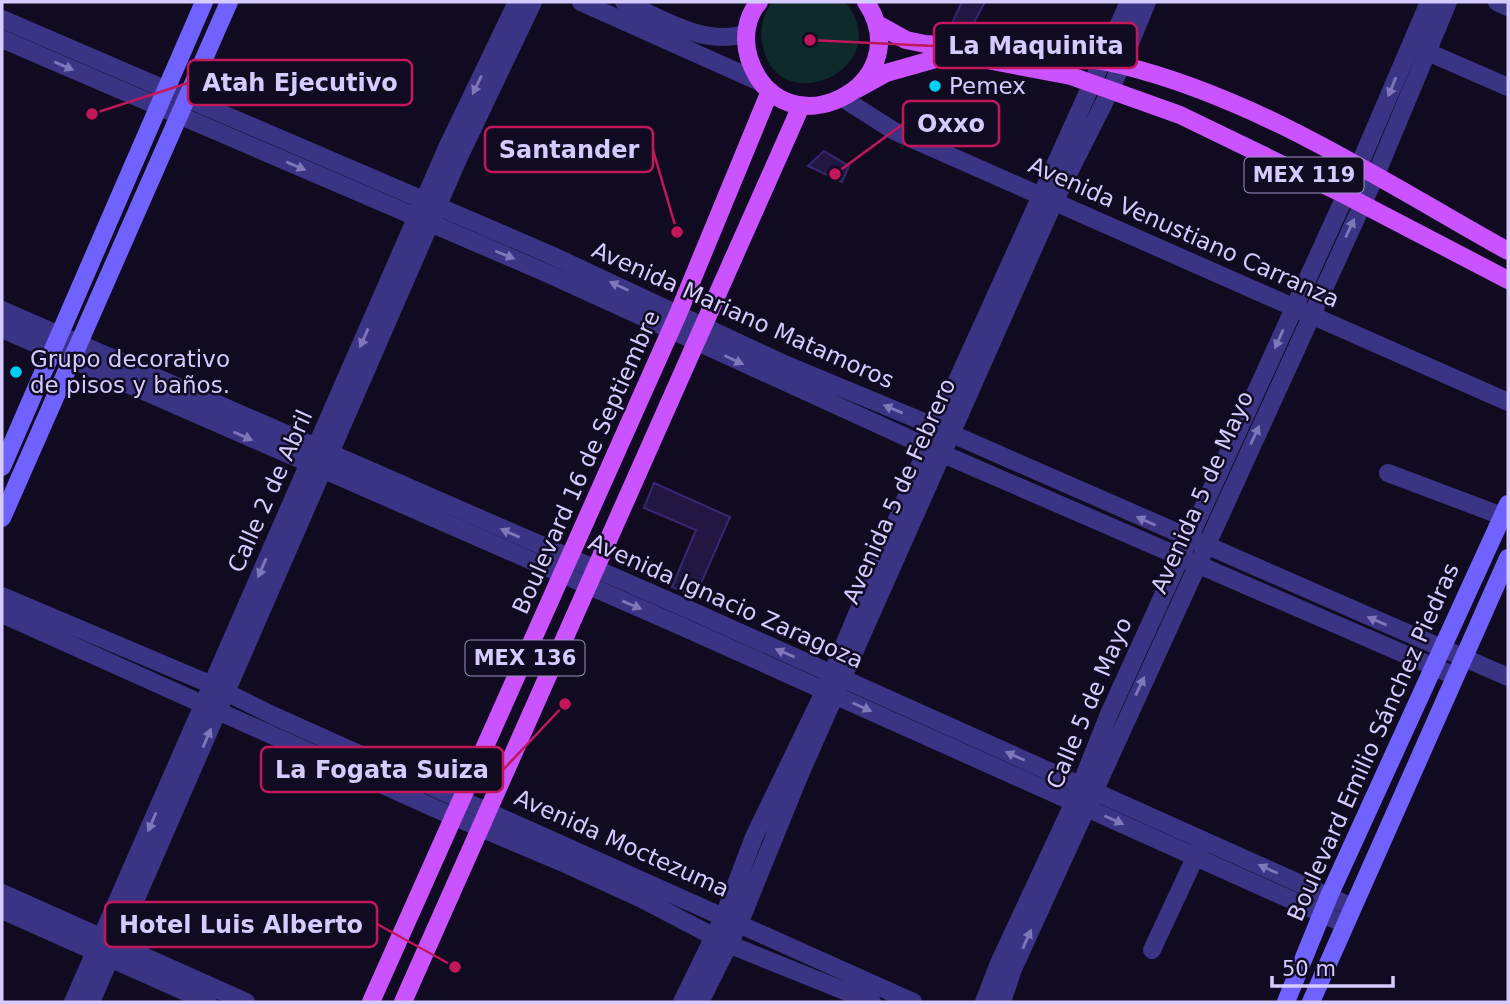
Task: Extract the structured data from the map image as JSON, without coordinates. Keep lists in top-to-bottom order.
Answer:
{
  "streets": {
    "main road": [
      "MEX 119",
      "Boulevard 16 de Septiembre",
      "MEX 136",
      "Boulevard Emilio Sánchez Piedras"
    ],
    "street": [
      "Avenida Venustiano Carranza",
      "Avenida Mariano Matamoros",
      "Calle 2 de Abril",
      "Avenida 5 de Febrero",
      "Avenida Ignacio Zaragoza",
      "Calle 5 de Mayo",
      "Avenida Moctezuma"
    ]
  },
  "crossings": [
    ["MEX 119", "Avenida Venustiano Carranza"],
    ["MEX 119", "Avenida 5 de Febrero"],
    ["MEX 119", "Calle 5 de Mayo"],
    ["Avenida Venustiano Carranza", "Avenida 5 de Febrero"],
    ["Avenida Venustiano Carranza", "Calle 5 de Mayo"],
    ["Avenida Mariano Matamoros", "Boulevard 16 de Septiembre"],
    ["Avenida Mariano Matamoros", "Calle 2 de Abril"],
    ["Avenida Mariano Matamoros", "Avenida 5 de Febrero"],
    ["Avenida Mariano Matamoros", "MEX 136"],
    ["Avenida Mariano Matamoros", "Calle 5 de Mayo"],
    ["Avenida Mariano Matamoros", "Boulevard Emilio Sánchez Piedras"],
    ["Boulevard 16 de Septiembre", "Avenida Ignacio Zaragoza"],
    ["Boulevard 16 de Septiembre", "Avenida Moctezuma"],
    ["Calle 2 de Abril", "Avenida Ignacio Zaragoza"],
    ["Calle 2 de Abril", "Avenida Moctezuma"],
    ["Avenida 5 de Febrero", "Avenida Ignacio Zaragoza"],
    ["Avenida 5 de Febrero", "Avenida Moctezuma"],
    ["Avenida Ignacio Zaragoza", "MEX 136"],
    ["Avenida Ignacio Zaragoza", "Calle 5 de Mayo"],
    ["Avenida Ignacio Zaragoza", "Boulevard Emilio Sánchez Piedras"],
    ["MEX 136", "Avenida Moctezuma"]
  ],
  "places": [
    "La Maquinita",
    "Pemex",
    "Atah Ejecutivo",
    "Oxxo",
    "Santander",
    "Grupo decorativo de pisos y baños.",
    "La Fogata Suiza",
    "Hotel Luis Alberto"
  ],
  "scale_bar": "50 m"
}
